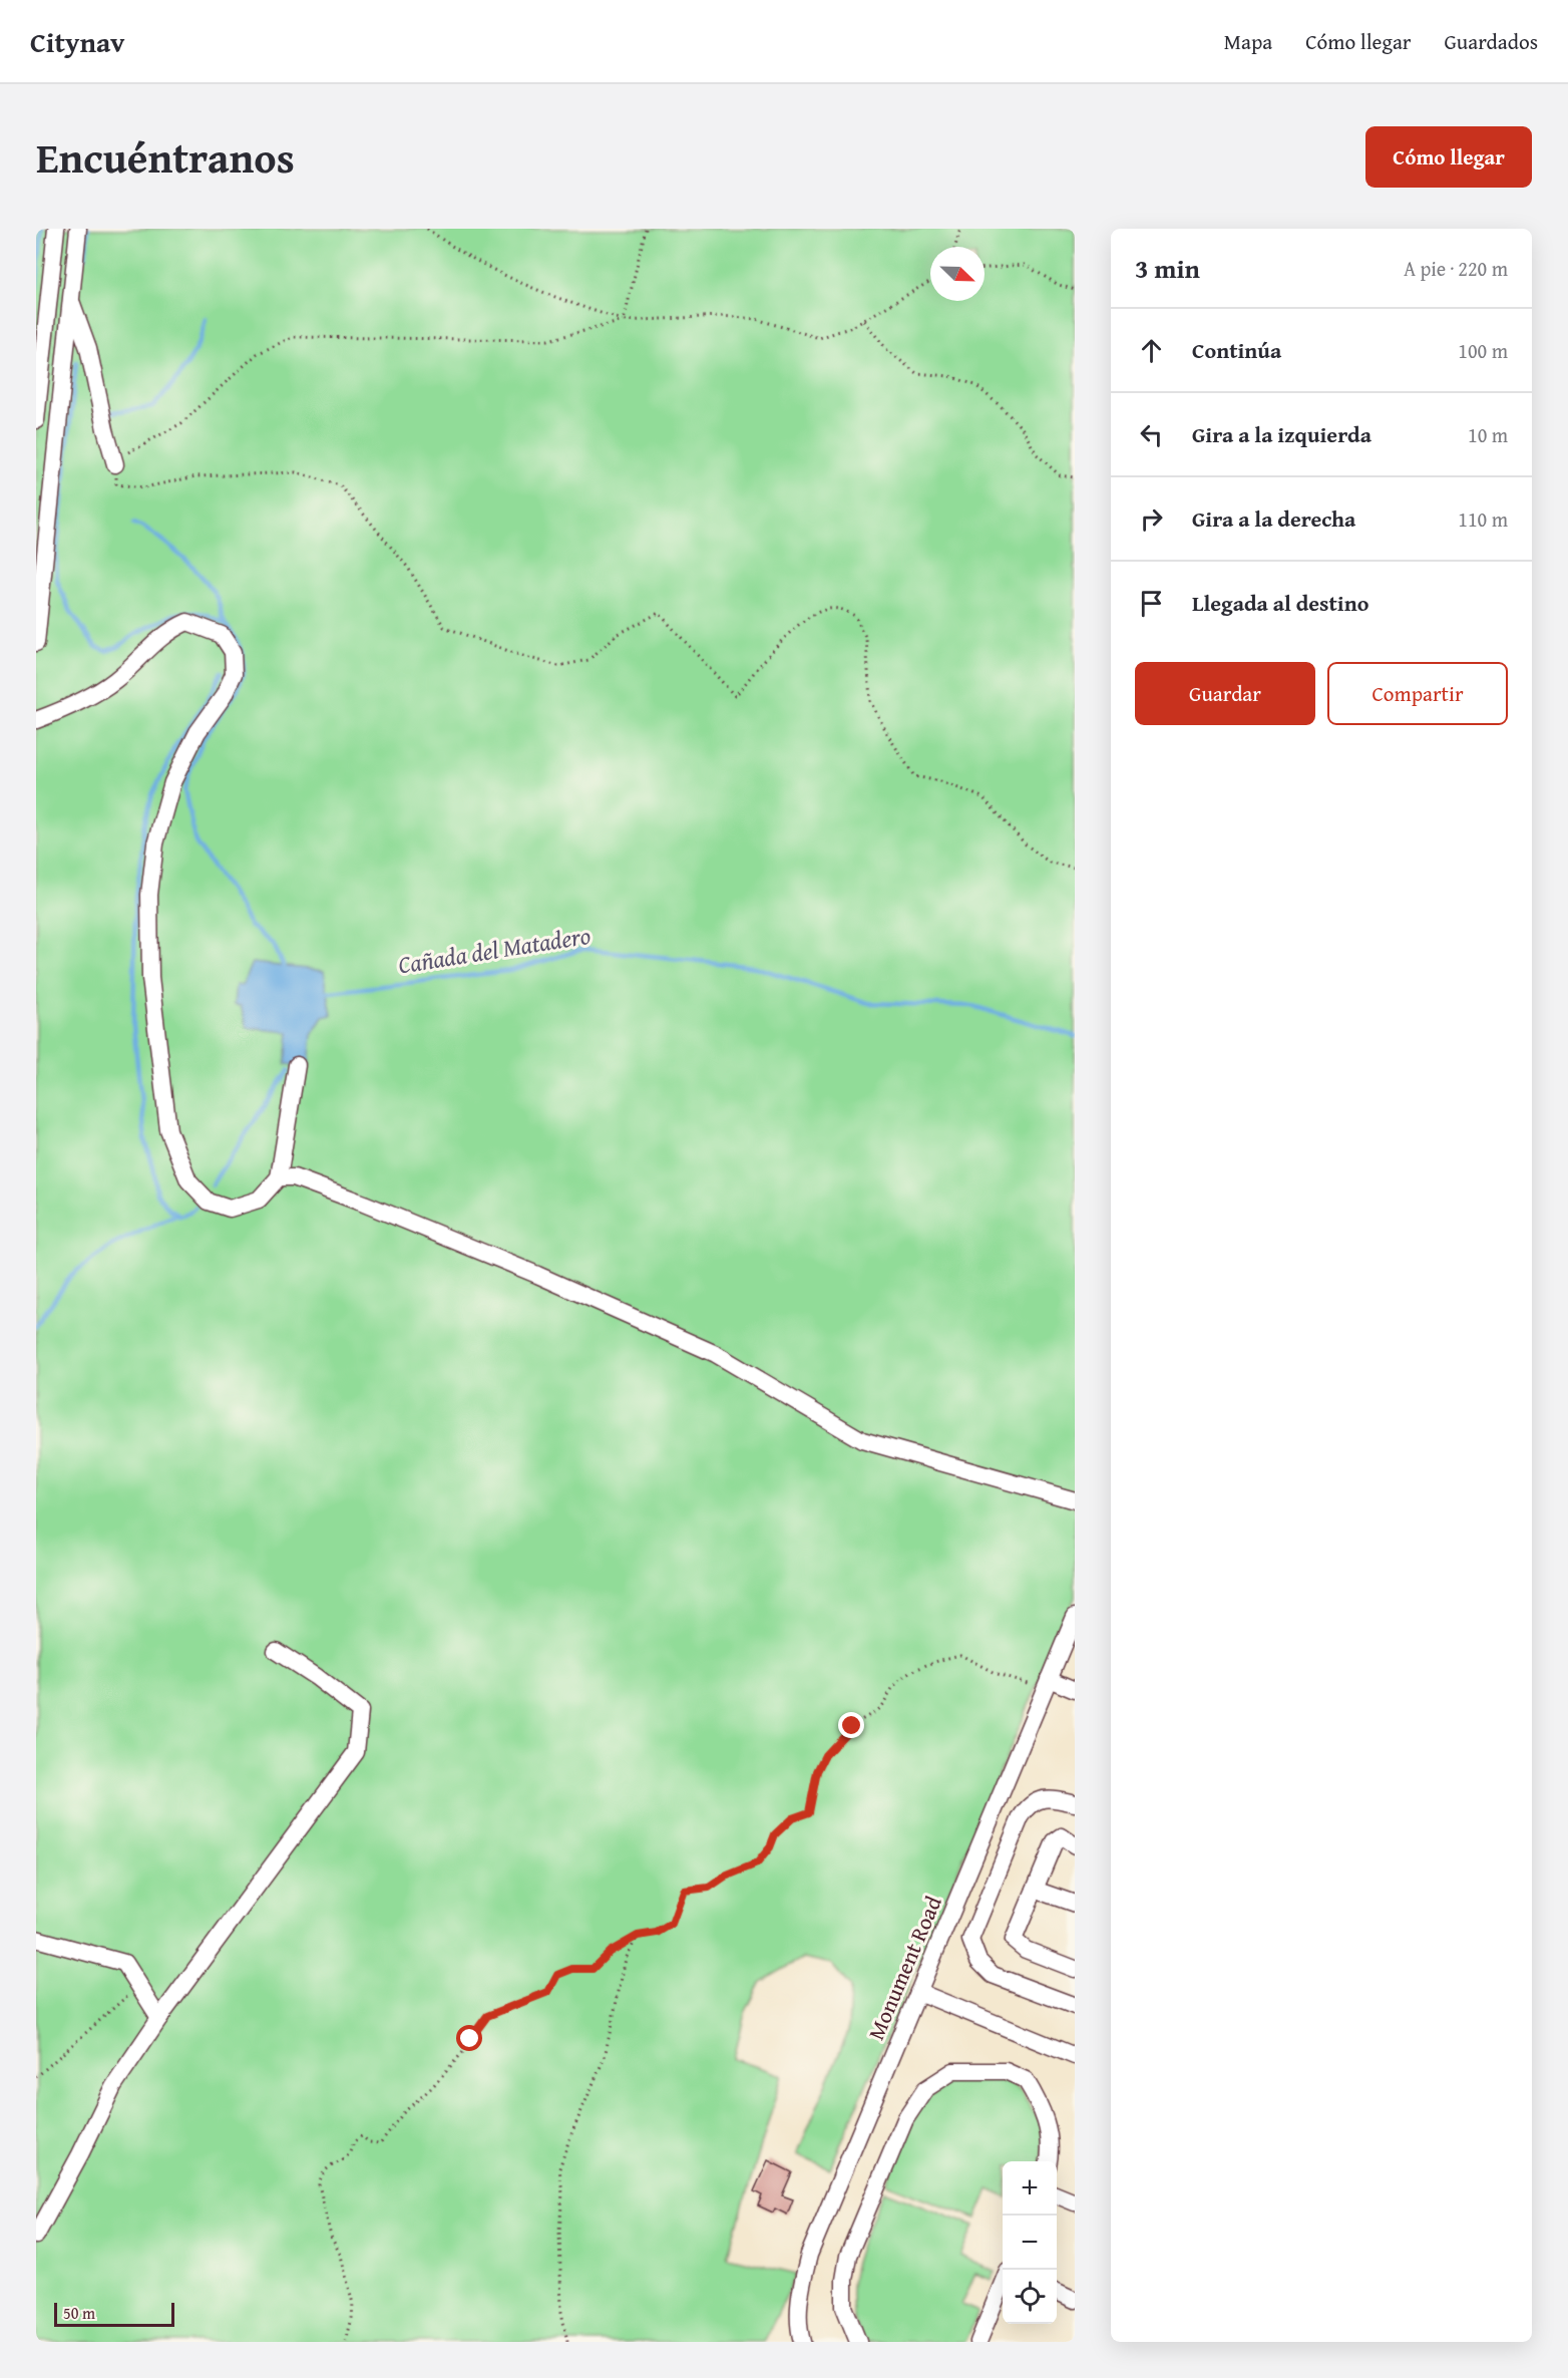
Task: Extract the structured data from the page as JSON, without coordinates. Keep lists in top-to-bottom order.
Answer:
{
  "streets": {
    "street": ["Monument Road"]
  },
  "water": ["Cañada del Matadero"],
  "scale_bar": "50 m",
  "north": "bottom right",
  "page": {
    "header": "Citynav",
    "nav": ["Mapa", "Cómo llegar", "Guardados"],
    "title": "Encuéntranos",
    "buttons": [
      "Cómo llegar",
      ["Guardar", "Compartir"]
    ],
    "heading": ["3 min", "A pie · 220 m"],
    "list": [
      ["Continúa", "100 m"],
      ["Gira a la izquierda", "10 m"],
      ["Gira a la derecha", "110 m"],
      "Llegada al destino"
    ],
    "map_buttons": ["+", "−"],
    "scale": "50 m"
  }
}
